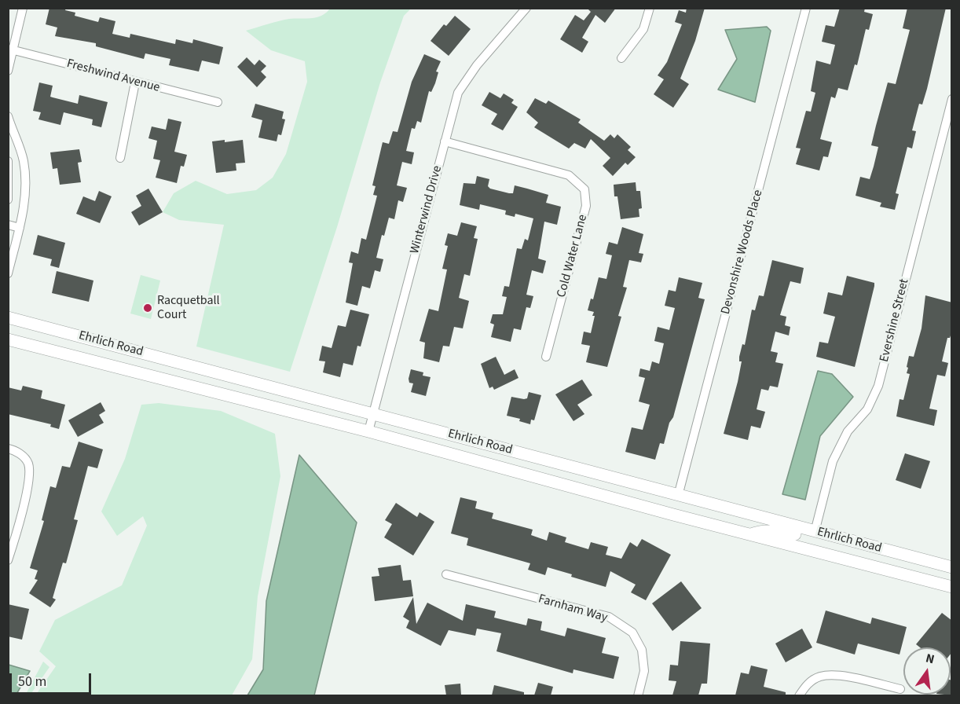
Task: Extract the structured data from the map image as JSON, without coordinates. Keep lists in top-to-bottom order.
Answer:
{
  "streets": {
    "main road": ["Ehrlich Road"],
    "street": [
      "Freshwind Avenue",
      "Winterwind Drive",
      "Devonshire Woods Place",
      "Cold Water Lane",
      "Evershine Street",
      "Farnham Way"
    ]
  },
  "crossings": [
    ["Winterwind Drive", "Cold Water Lane"],
    ["Winterwind Drive", "Ehrlich Road"],
    ["Devonshire Woods Place", "Ehrlich Road"],
    ["Evershine Street", "Ehrlich Road"]
  ],
  "places": ["Racquetball Court"],
  "scale_bar": "50 m",
  "north": "top"
}
